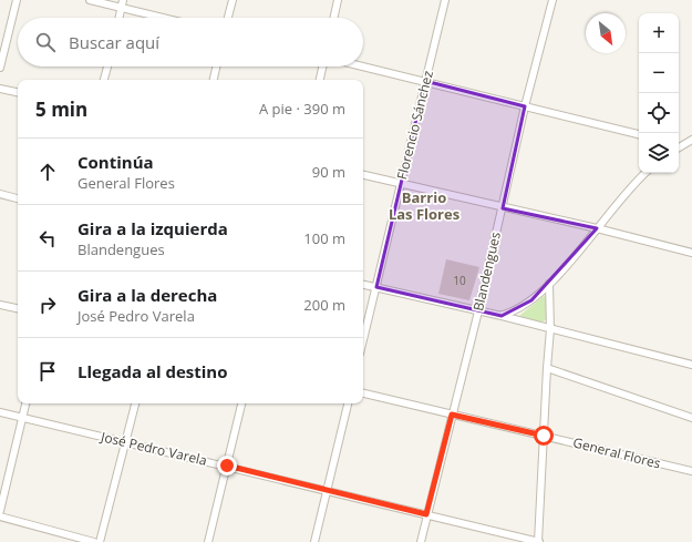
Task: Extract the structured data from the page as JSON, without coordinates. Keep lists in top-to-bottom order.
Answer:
{
  "streets": {
    "street": [
      "Florencio Sánchez",
      "Blandengues",
      "José Pedro Varela",
      "General Flores"
    ]
  },
  "crossings": [
    ["Blandengues", "José Pedro Varela"],
    ["Blandengues", "General Flores"]
  ],
  "districts": ["Barrio Las Flores"],
  "house_numbers": ["10"],
  "north": "bottom right",
  "page": {
    "map_buttons": ["+", "−"],
    "search": "Buscar aquí",
    "heading": ["5 min", "A pie · 390 m"],
    "list": [
      ["Continúa", "General Flores", "90 m"],
      ["Gira a la izquierda", "Blandengues", "100 m"],
      ["Gira a la derecha", "José Pedro Varela", "200 m"],
      "Llegada al destino"
    ]
  }
}
